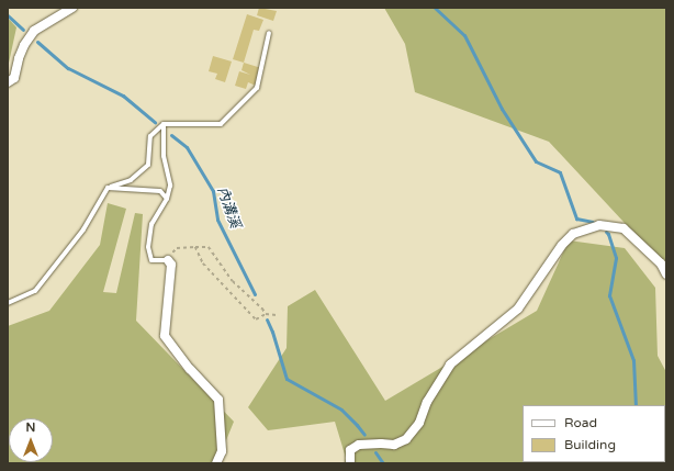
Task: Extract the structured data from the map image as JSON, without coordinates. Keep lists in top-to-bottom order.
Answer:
{
  "water": ["內溝溪"],
  "legend": ["Road", "Building"],
  "north": "top"
}
